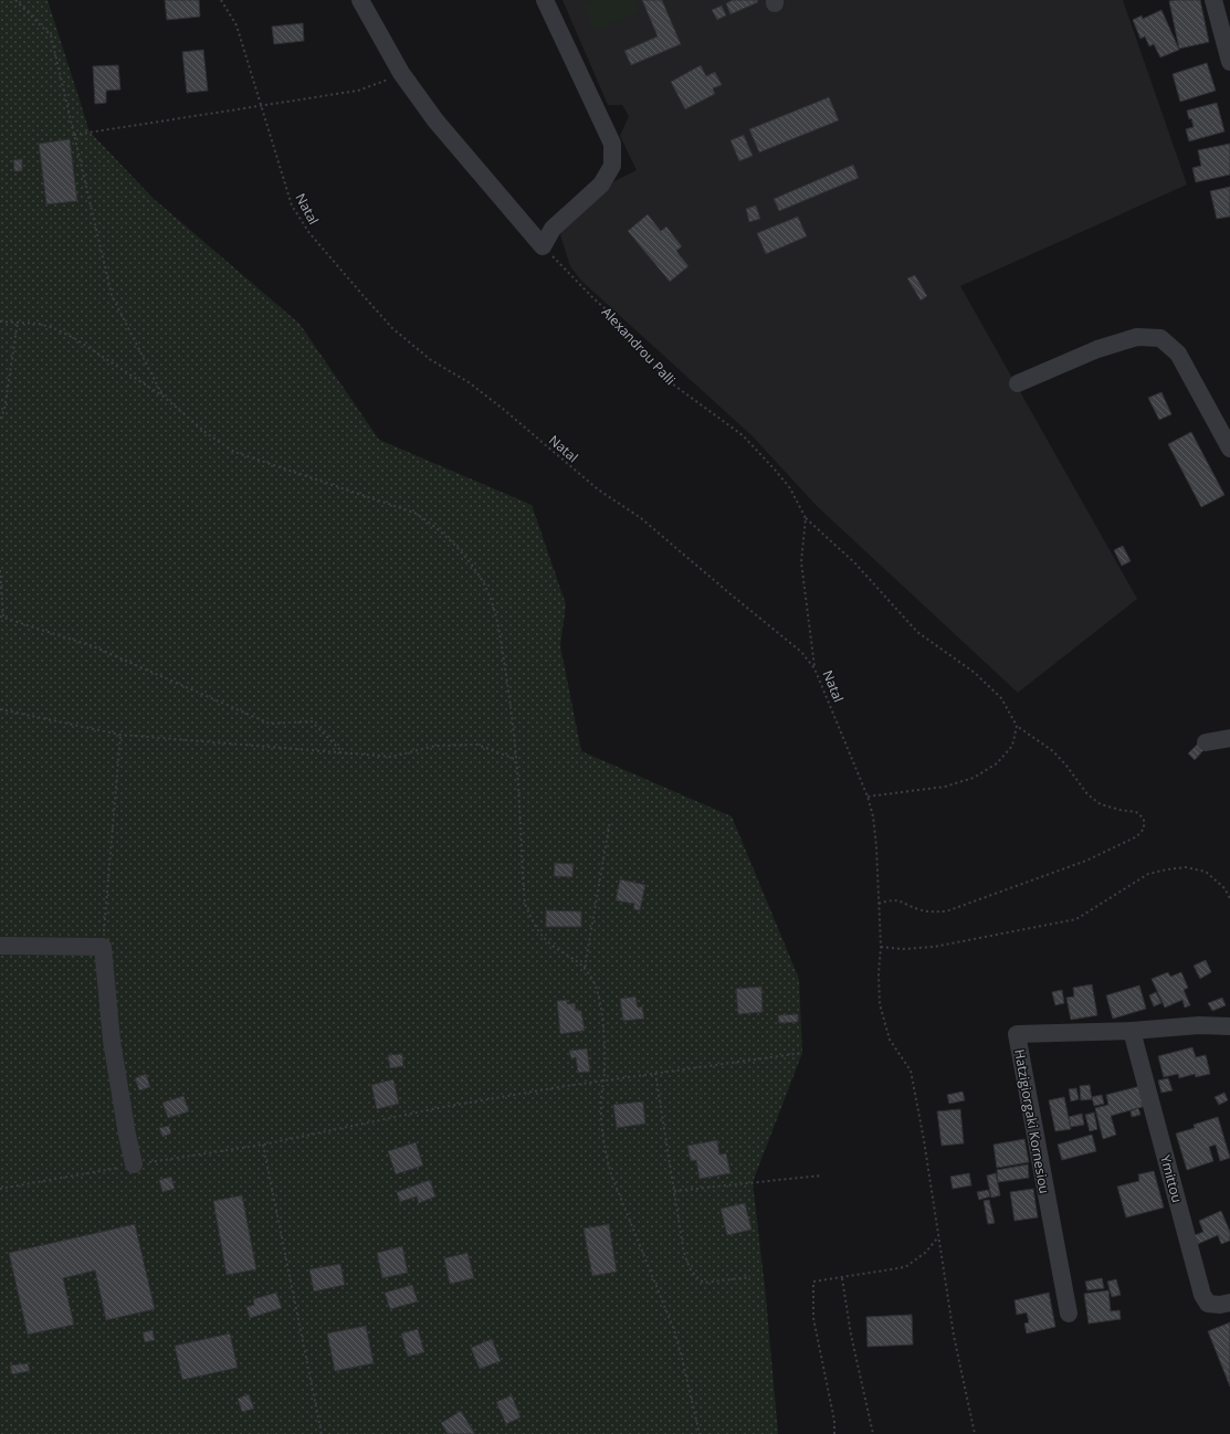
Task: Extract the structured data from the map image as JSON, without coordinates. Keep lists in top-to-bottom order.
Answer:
{
  "streets": {
    "street": ["Hatzigiorgaki Kornesiou", "Ymittou"],
    "path": ["Natal", "Alexandrou Palli"]
  },
  "crossings": [
    ["Hatzigiorgaki Kornesiou", "Ymittou"]
  ]
}
